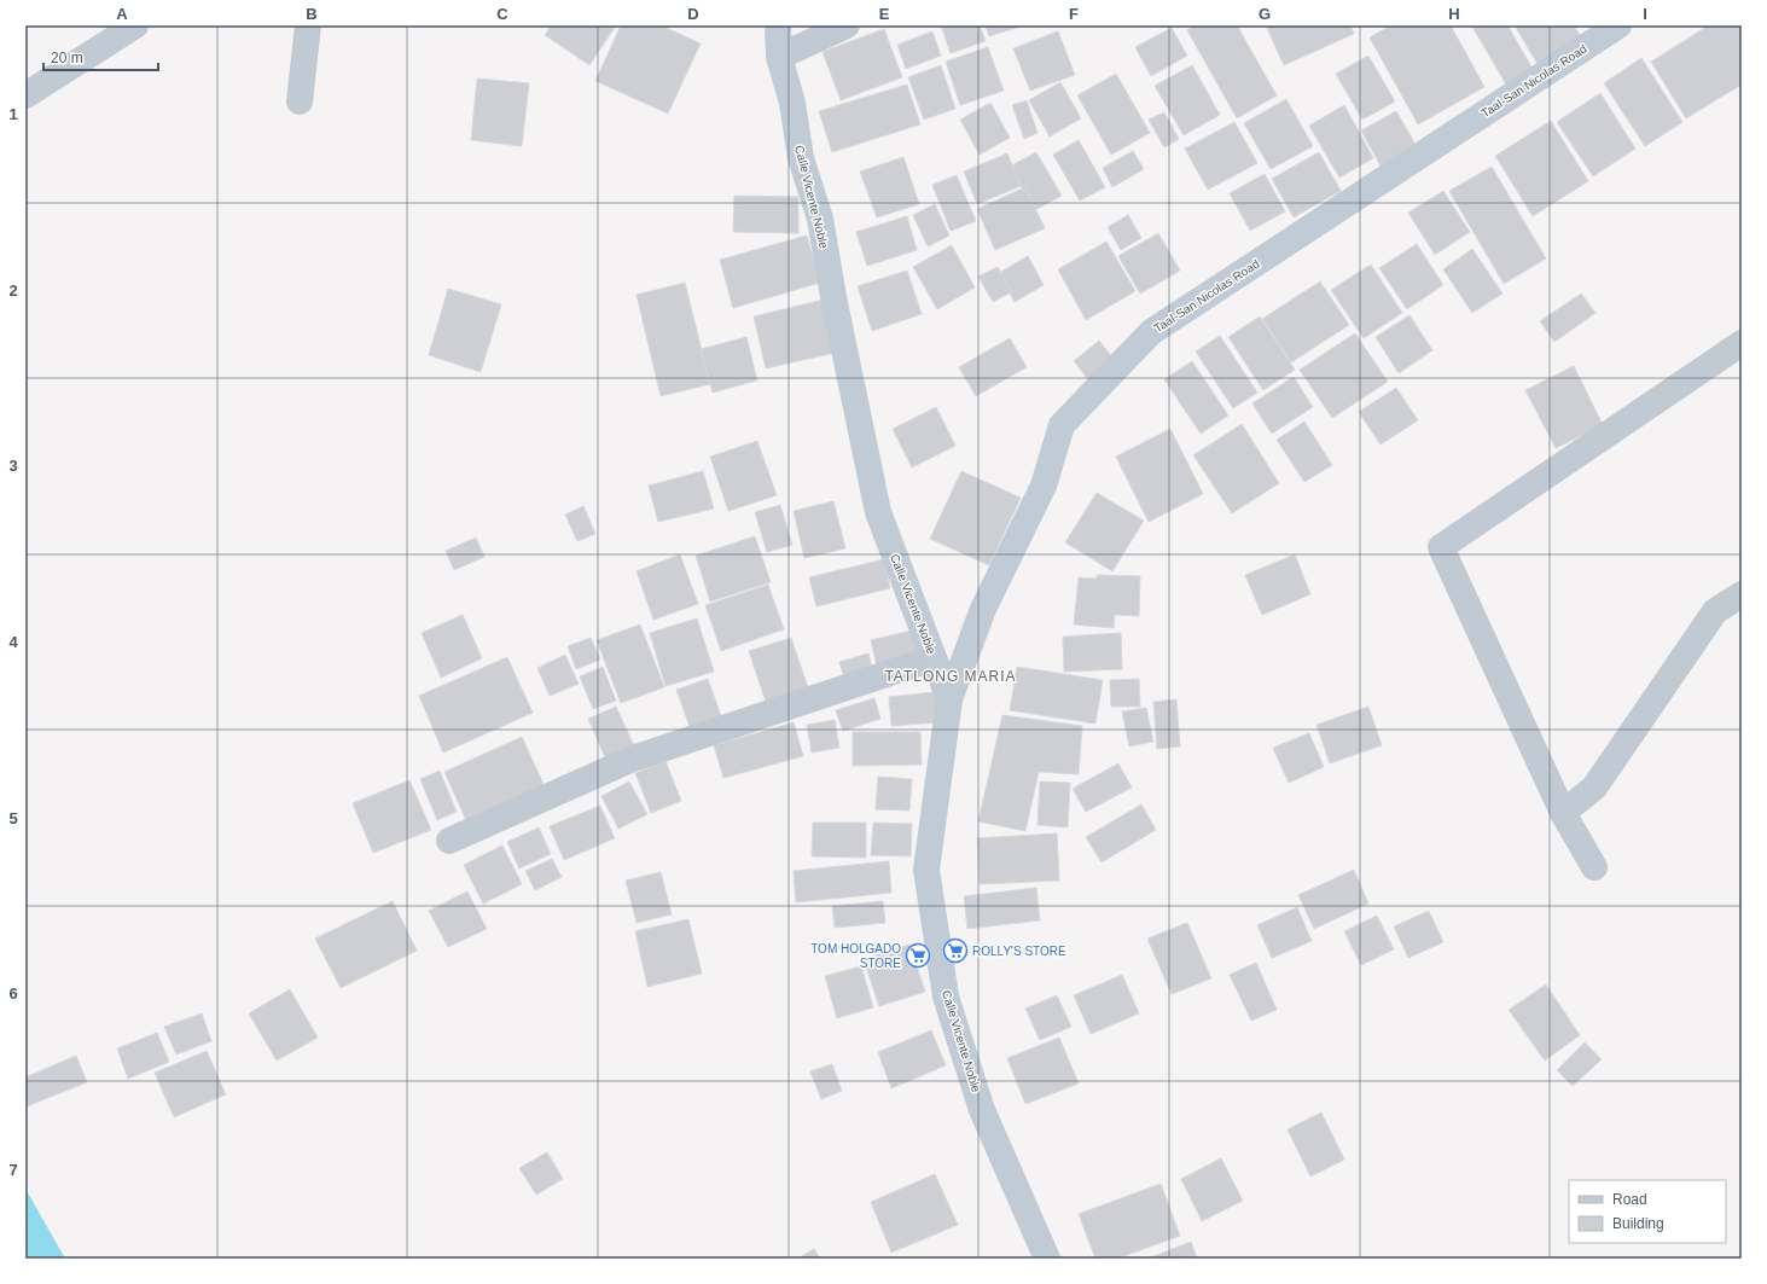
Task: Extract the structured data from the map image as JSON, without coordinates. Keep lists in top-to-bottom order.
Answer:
{
  "streets": {
    "main road": ["Taal-San Nicolas Road", "Calle Vicente Noble"]
  },
  "crossings": [
    ["Taal-San Nicolas Road", "Calle Vicente Noble"]
  ],
  "districts": ["TATLONG MARIA"],
  "places": {
    "supermarket": ["ROLLY'S STORE", "TOM HOLGADO STORE"]
  },
  "legend": ["Road", "Building"],
  "scale_bar": "20 m",
  "grid": {
    "columns": [
      "A",
      "B",
      "C",
      "D",
      "E",
      "F",
      "G",
      "H",
      "I"
    ],
    "rows": [
      "1",
      "2",
      "3",
      "4",
      "5",
      "6",
      "7"
    ]
  }
}
